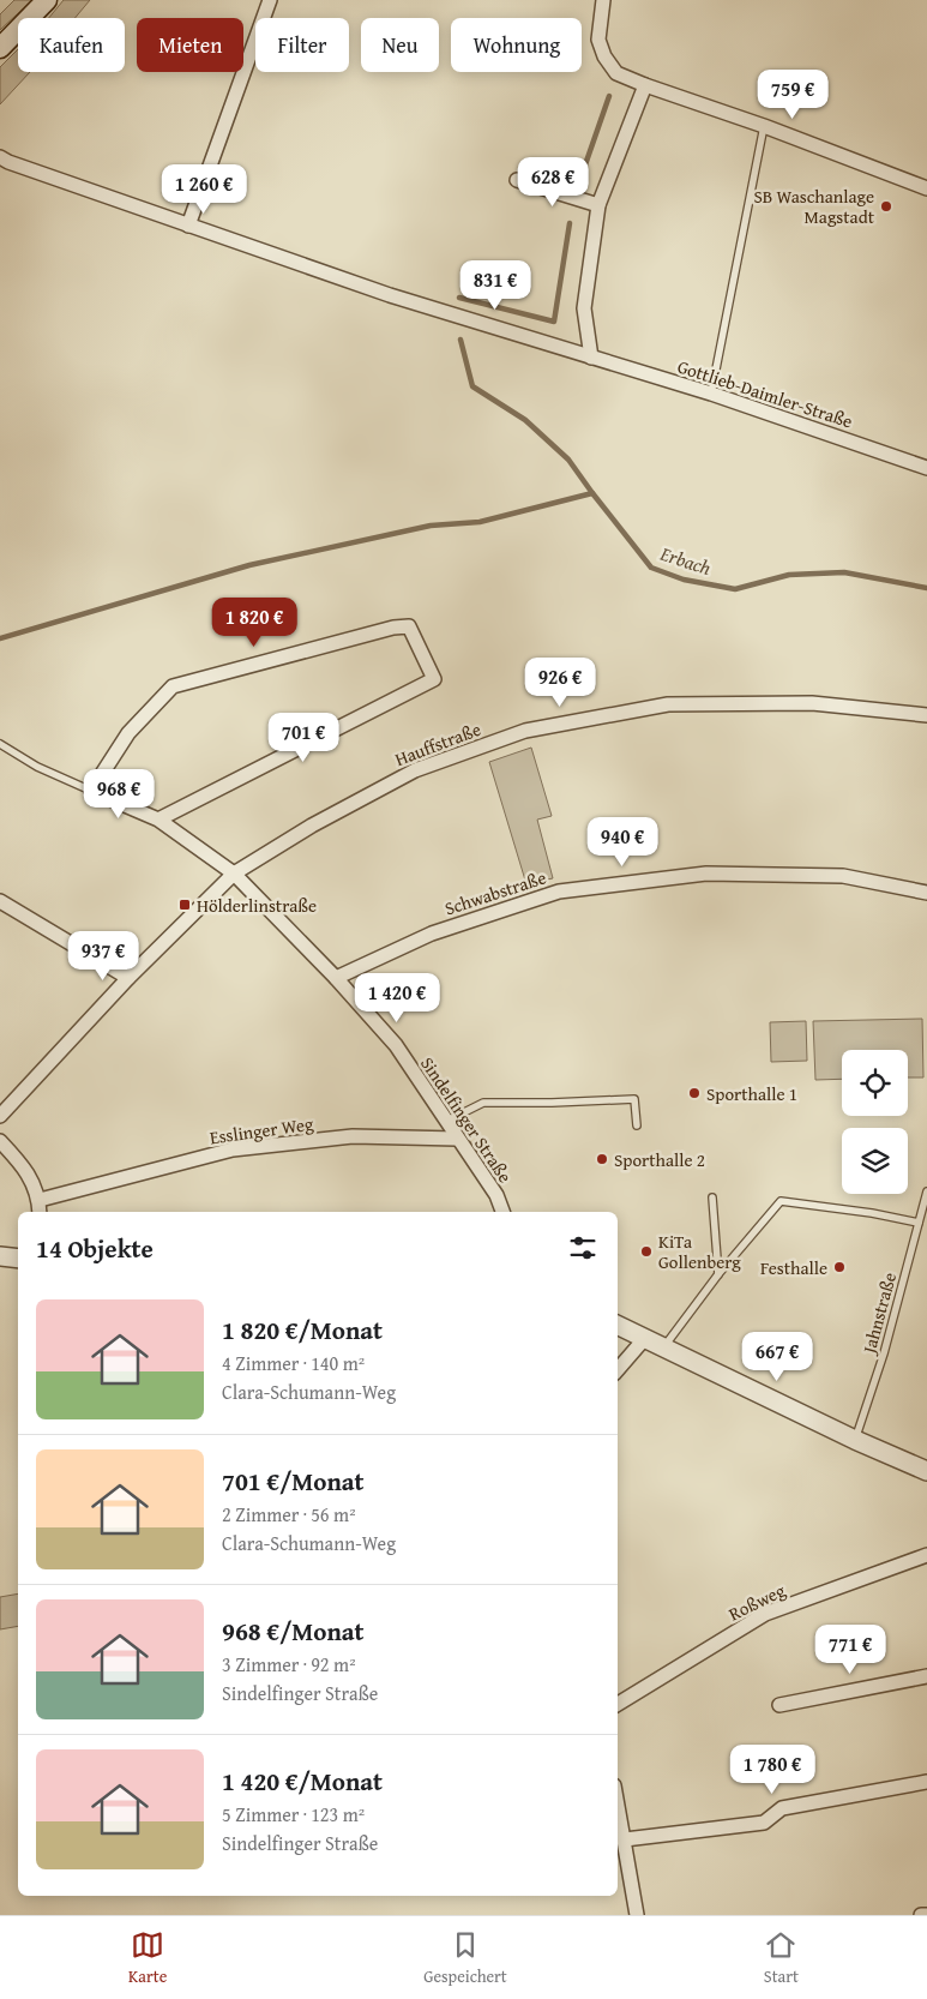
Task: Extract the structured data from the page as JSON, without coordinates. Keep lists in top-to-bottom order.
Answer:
{
  "streets": {
    "street": [
      "Gottlieb-Daimler-Straße",
      "Hauffstraße",
      "Schwabstraße",
      "Sindelfinger Straße",
      "Esslinger Weg",
      "Roßweg"
    ],
    "lane": ["Jahnstraße"]
  },
  "crossings": [
    ["Hauffstraße", "Sindelfinger Straße"],
    ["Schwabstraße", "Sindelfinger Straße"],
    ["Sindelfinger Straße", "Esslinger Weg"]
  ],
  "water": ["Erbach"],
  "places": {
    "other": [
      "SB Waschanlage Magstadt",
      "Sporthalle 1",
      "Sporthalle 2",
      "KiTa Gollenberg",
      "Festhalle"
    ],
    "transit": ["Hölderlinstraße"]
  },
  "page": {
    "chip": [
      "Kaufen",
      "Mieten",
      "Filter",
      "Neu",
      "Wohnung"
    ],
    "price": [
      "759 €",
      "628 €",
      "1 260 €",
      "831 €",
      "1 820 €",
      "926 €",
      "701 €",
      "968 €",
      "940 €",
      "937 €",
      "1 420 €",
      "667 €",
      "771 €",
      "1 780 €"
    ],
    "heading": "14 Objekte",
    "list": [
      {
        "name": "1 820 €/Monat",
        "note": "4 Zimmer · 140 m² · Clara-Schumann-Weg"
      },
      {
        "name": "701 €/Monat",
        "note": "2 Zimmer · 56 m² · Clara-Schumann-Weg"
      },
      {
        "name": "968 €/Monat",
        "note": "3 Zimmer · 92 m² · Sindelfinger Straße"
      },
      {
        "name": "1 420 €/Monat",
        "note": "5 Zimmer · 123 m² · Sindelfinger Straße"
      }
    ],
    "tabs": ["Karte", "Gespeichert", "Start"]
  }
}
